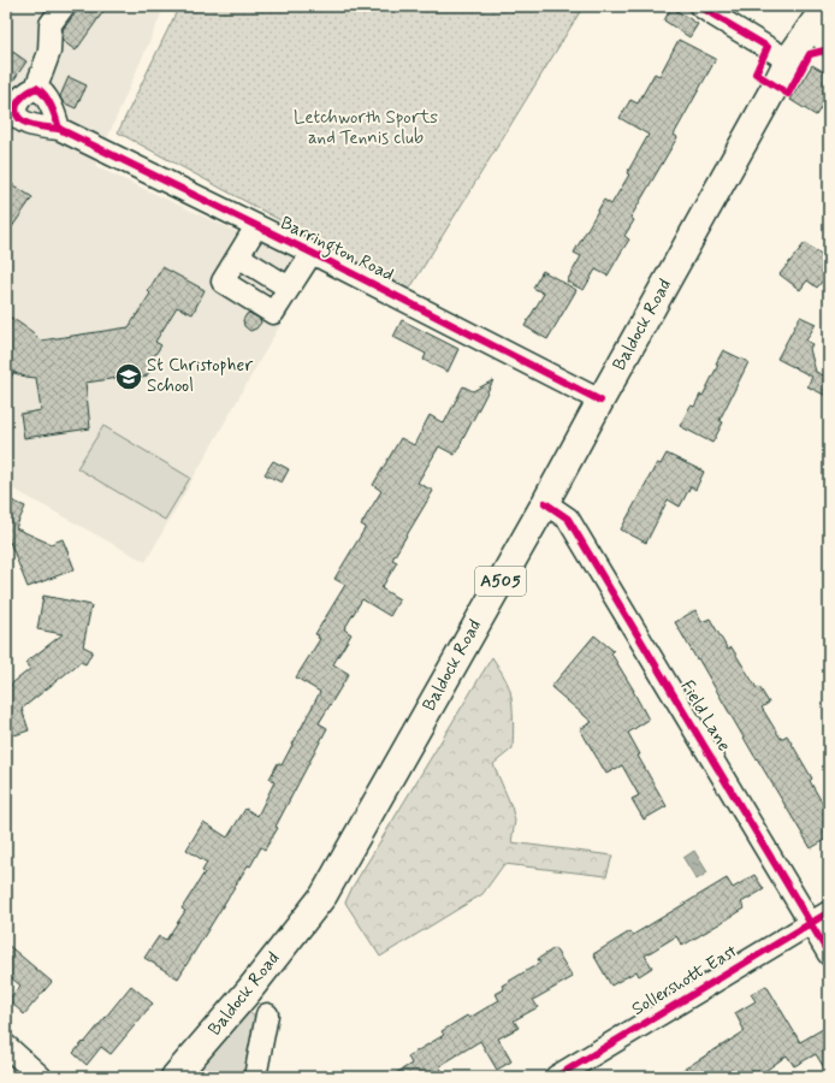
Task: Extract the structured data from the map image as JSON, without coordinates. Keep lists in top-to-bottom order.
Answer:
{
  "streets": {
    "main road": ["Baldock Road", "A505"],
    "street": ["Barrington Road", "Field Lane", "Sollershott East"]
  },
  "crossings": [
    ["Barrington Road", "Baldock Road"],
    ["Baldock Road", "Field Lane"],
    ["Field Lane", "Sollershott East"]
  ],
  "parks": ["Letchworth Sports and Tennis club"],
  "places": {
    "school or university": ["St Christopher School"]
  }
}
